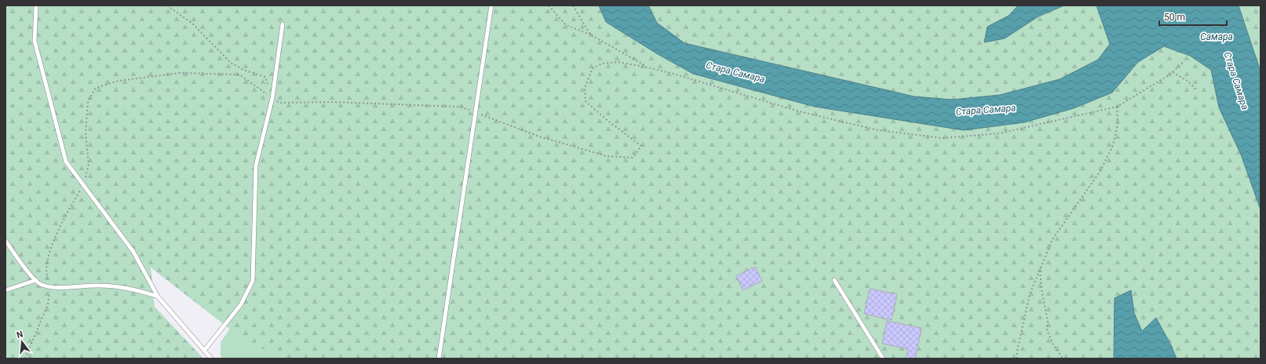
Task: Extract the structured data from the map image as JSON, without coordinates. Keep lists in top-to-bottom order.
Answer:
{
  "water": ["Самара", "Стара Самара"],
  "scale_bar": "50 m",
  "north": "top"
}
